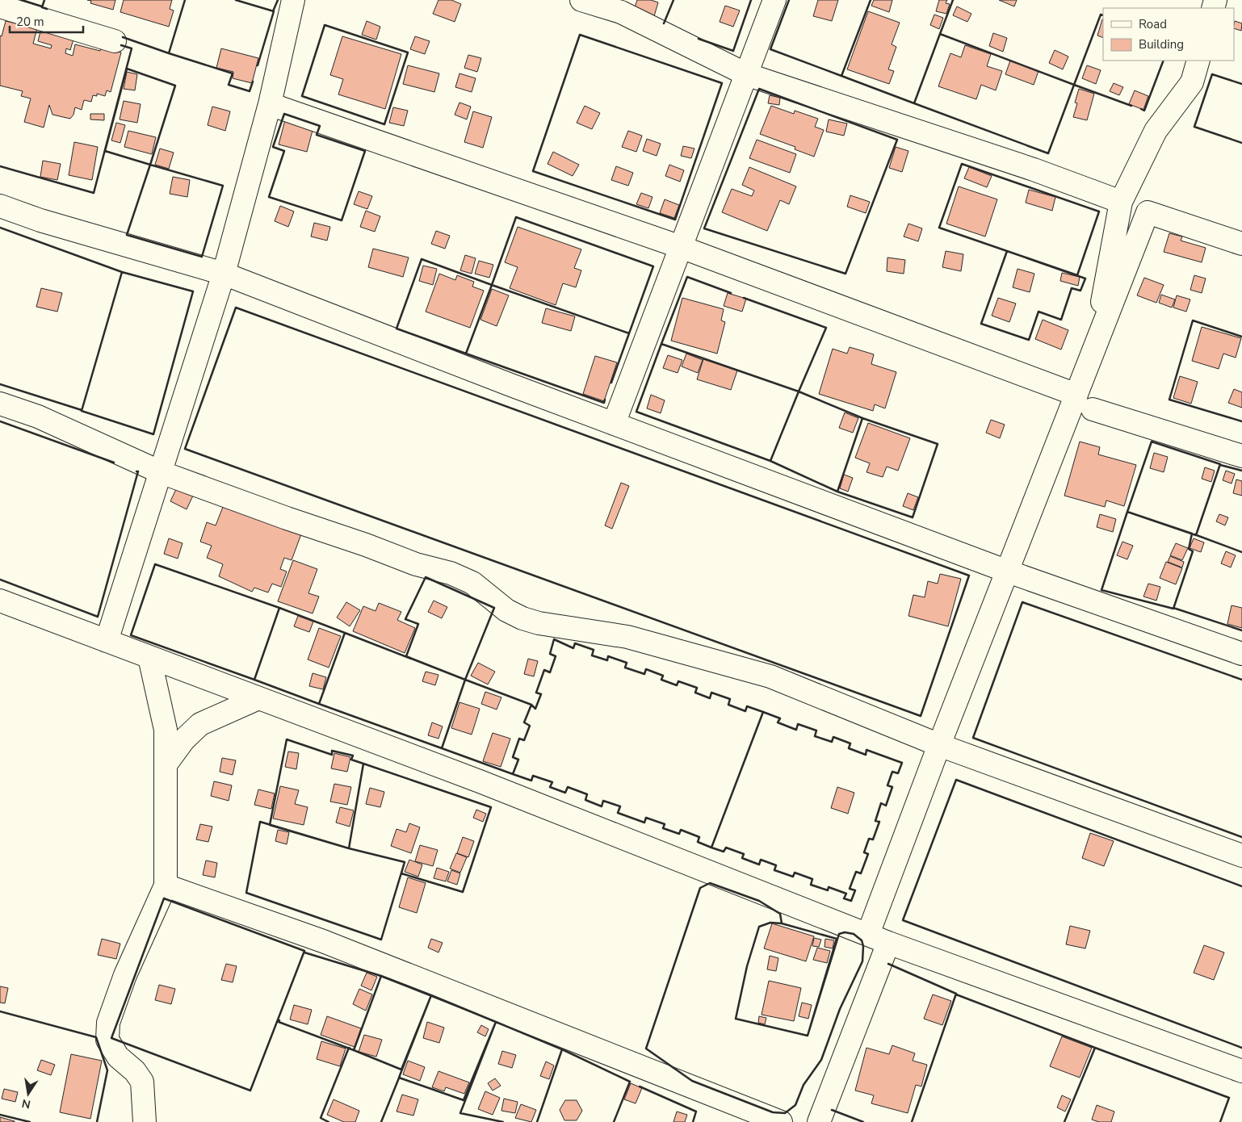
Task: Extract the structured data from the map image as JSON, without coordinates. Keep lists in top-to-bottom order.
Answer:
{
  "legend": ["Road", "Building"],
  "scale_bar": "20 m",
  "north": "bottom"
}
